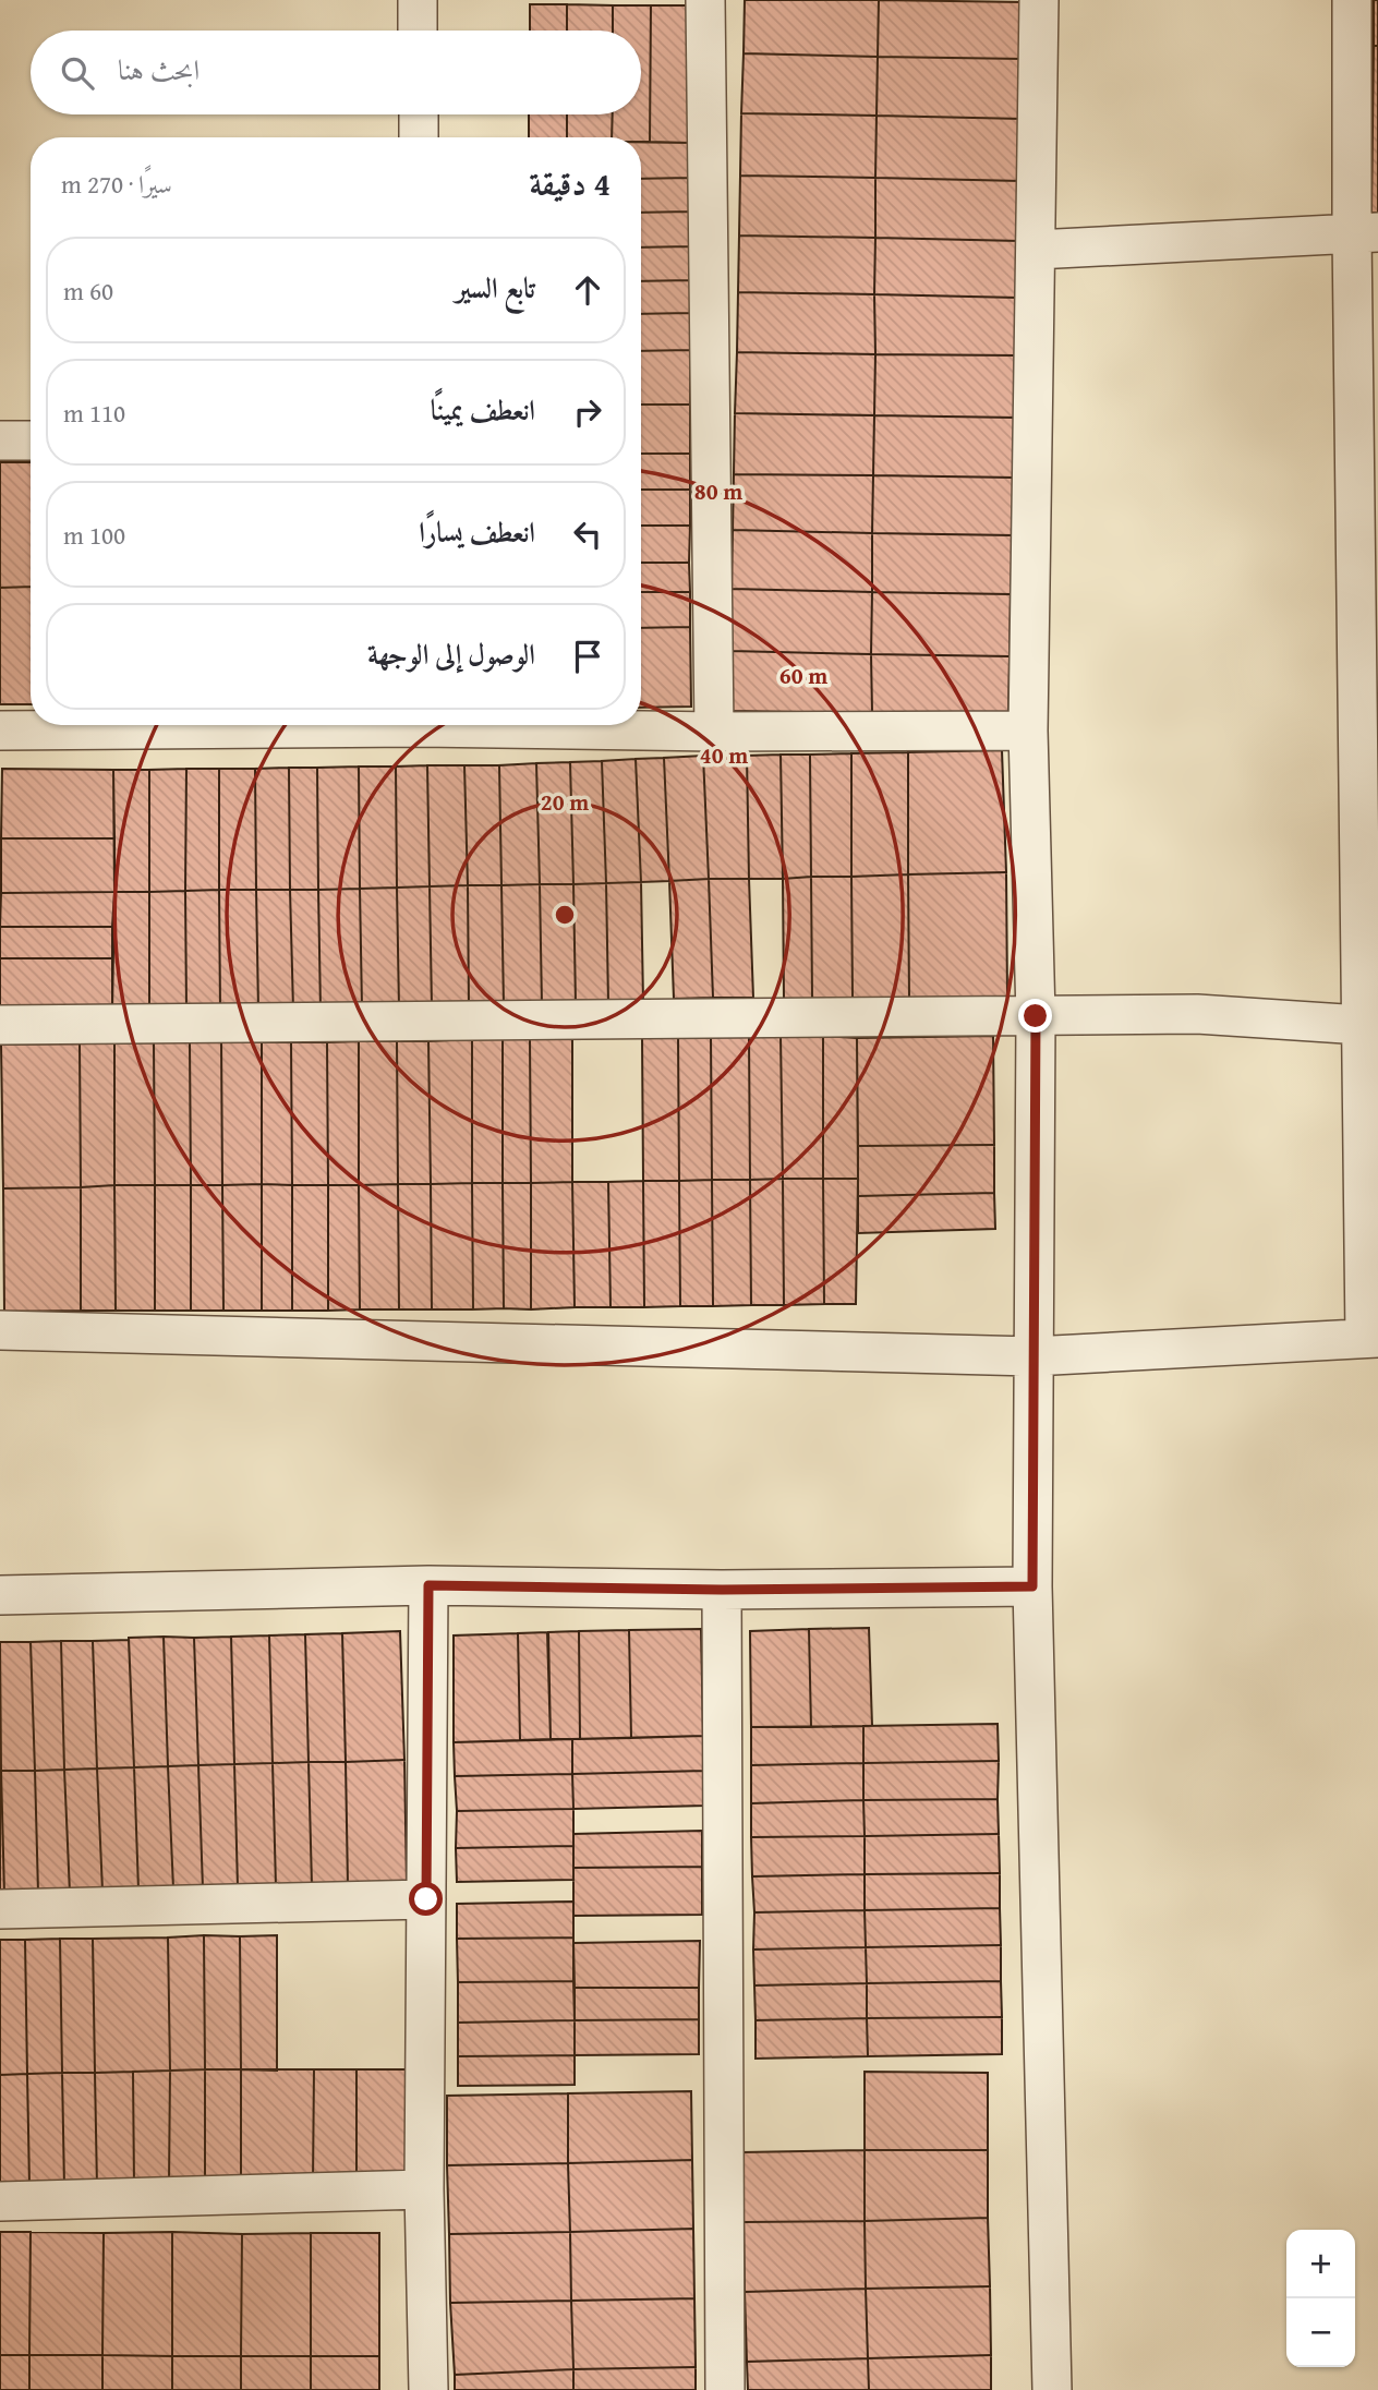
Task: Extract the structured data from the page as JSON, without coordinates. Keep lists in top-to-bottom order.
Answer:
{
  "page": {
    "search": "ابحث هنا",
    "heading": ["4 دقيقة", "سيرًا · 270 m"],
    "list": [
      ["تابع السير", "60 m"],
      ["انعطف يمينًا", "110 m"],
      ["انعطف يسارًا", "100 m"],
      "الوصول إلى الوجهة"
    ],
    "map_buttons": ["+", "−"]
  },
  "rings": [
    "80 m",
    "60 m",
    "40 m",
    "20 m"
  ]
}
